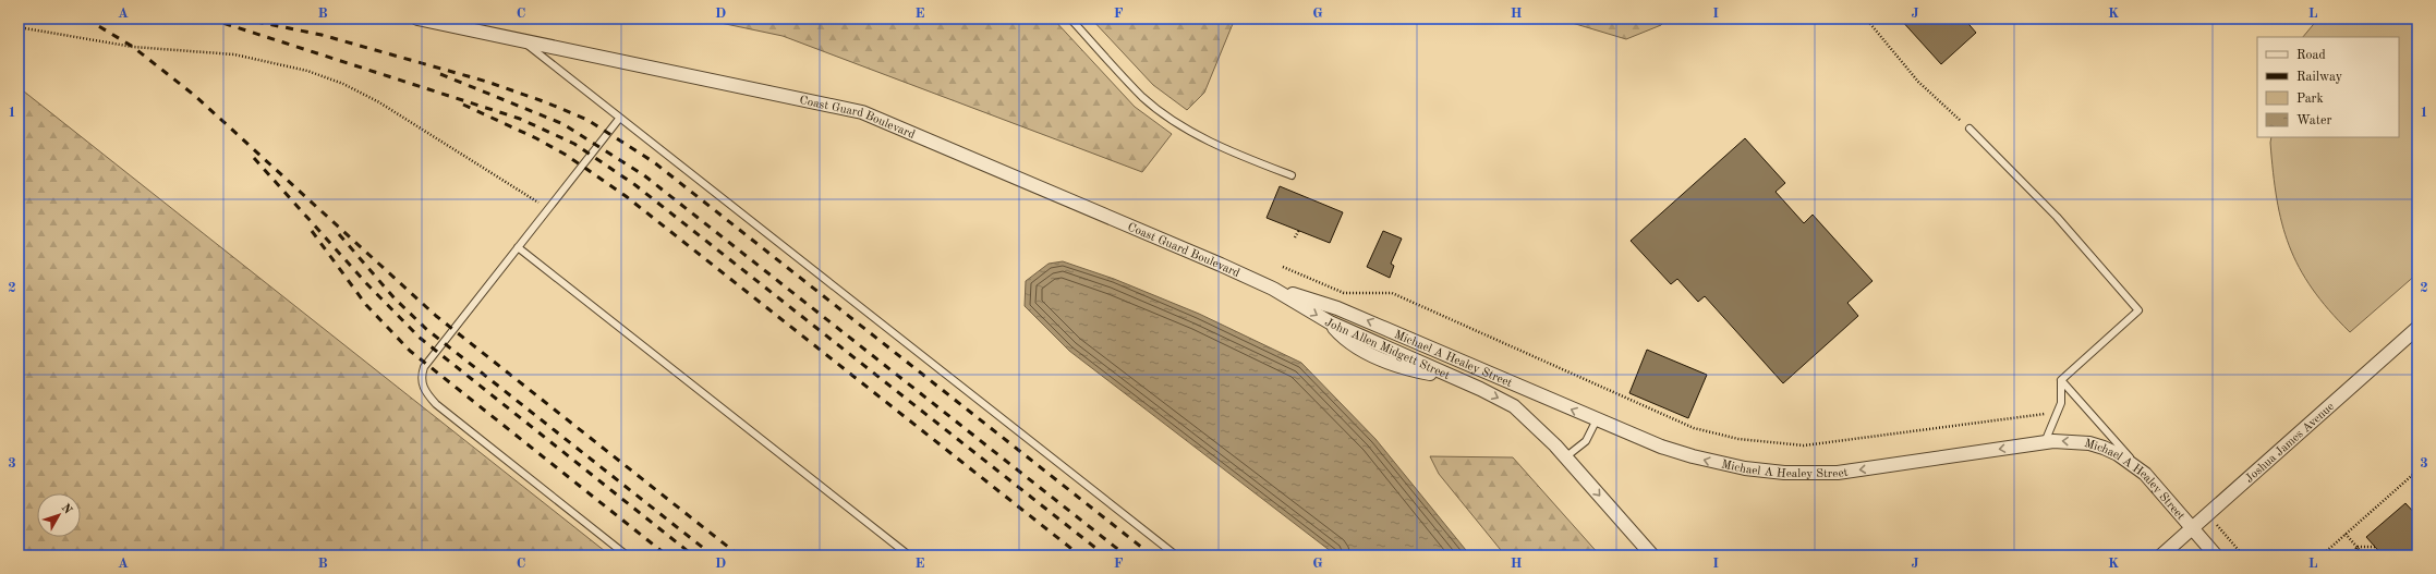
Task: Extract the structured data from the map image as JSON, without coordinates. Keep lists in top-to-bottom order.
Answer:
{
  "streets": {
    "street": [
      "Coast Guard Boulevard",
      "John Allen Midgett Street",
      "Michael A Healey Street",
      "Joshua James Avenue"
    ]
  },
  "crossings": [
    ["Coast Guard Boulevard", "John Allen Midgett Street"],
    ["Coast Guard Boulevard", "Michael A Healey Street"],
    ["Michael A Healey Street", "Joshua James Avenue"]
  ],
  "one_way": ["John Allen Midgett Street", "Michael A Healey Street"],
  "legend": [
    "Road",
    "Railway",
    "Park",
    "Water"
  ],
  "north": "top right",
  "grid": {
    "columns": [
      "A",
      "B",
      "C",
      "D",
      "E",
      "F",
      "G",
      "H",
      "I",
      "J",
      "K",
      "L"
    ],
    "rows": ["1", "2", "3"]
  }
}
